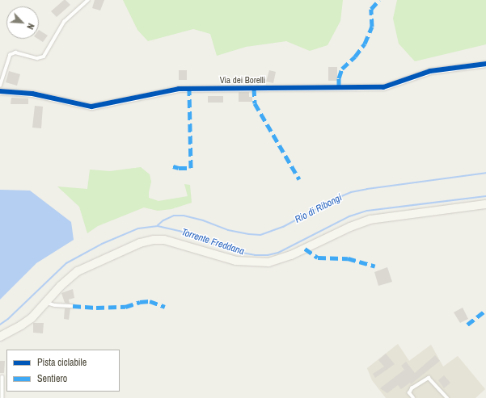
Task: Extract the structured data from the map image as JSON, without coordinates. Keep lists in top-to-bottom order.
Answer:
{
  "streets": {
    "street": ["Via dei Borelli"]
  },
  "water": ["Rio di Ribongi", "Torrente Freddana"],
  "legend": ["Pista ciclabile", "Sentiero"],
  "north": "bottom right"
}
